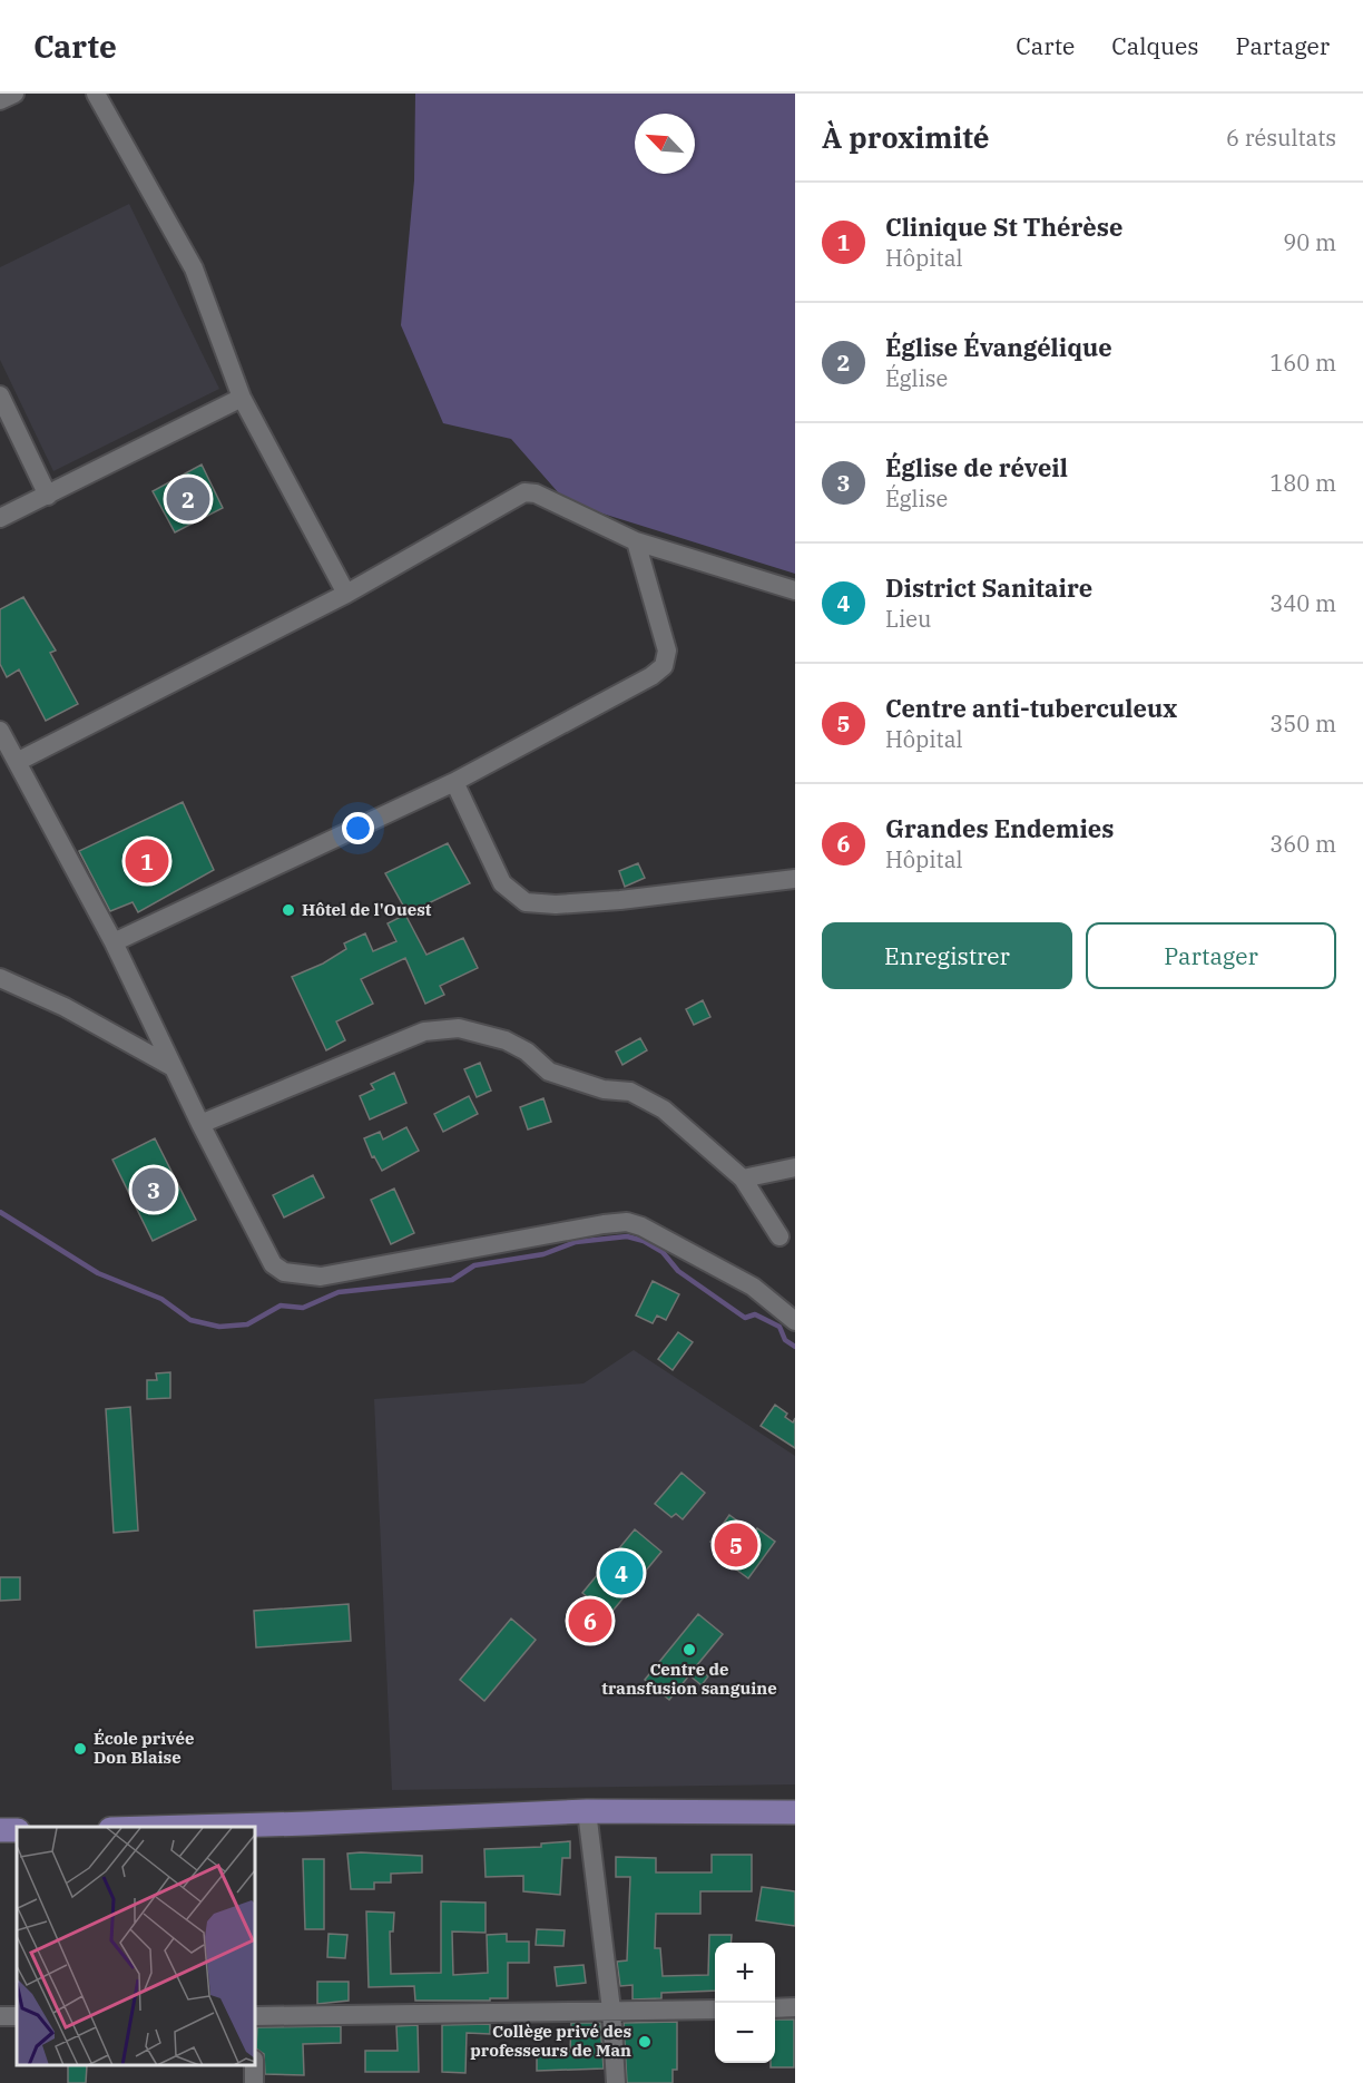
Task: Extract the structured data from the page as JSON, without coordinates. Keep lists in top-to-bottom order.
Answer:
{
  "places": [
    "Hôtel de l'Ouest",
    "Centre de transfusion sanguine",
    "École privée Don Blaise",
    "Collège privé des professeurs de Man"
  ],
  "north": "top left",
  "page": {
    "header": "Carte",
    "nav": ["Carte", "Calques", "Partager"],
    "heading": ["À proximité", "6 résultats"],
    "list": [
      {
        "mark": "1",
        "name": "Clinique St Thérèse",
        "note": "Hôpital",
        "value": "90 m"
      },
      {
        "mark": "2",
        "name": "Église Évangélique",
        "note": "Église",
        "value": "160 m"
      },
      {
        "mark": "3",
        "name": "Église de réveil",
        "note": "Église",
        "value": "180 m"
      },
      {
        "mark": "4",
        "name": "District Sanitaire",
        "note": "Lieu",
        "value": "340 m"
      },
      {
        "mark": "5",
        "name": "Centre anti-tuberculeux",
        "note": "Hôpital",
        "value": "350 m"
      },
      {
        "mark": "6",
        "name": "Grandes Endemies",
        "note": "Hôpital",
        "value": "360 m"
      }
    ],
    "pins": [
      "2",
      "1",
      "3",
      "5",
      "4",
      "6"
    ],
    "buttons": ["Enregistrer", "Partager"],
    "map_buttons": ["+", "−"]
  }
}
